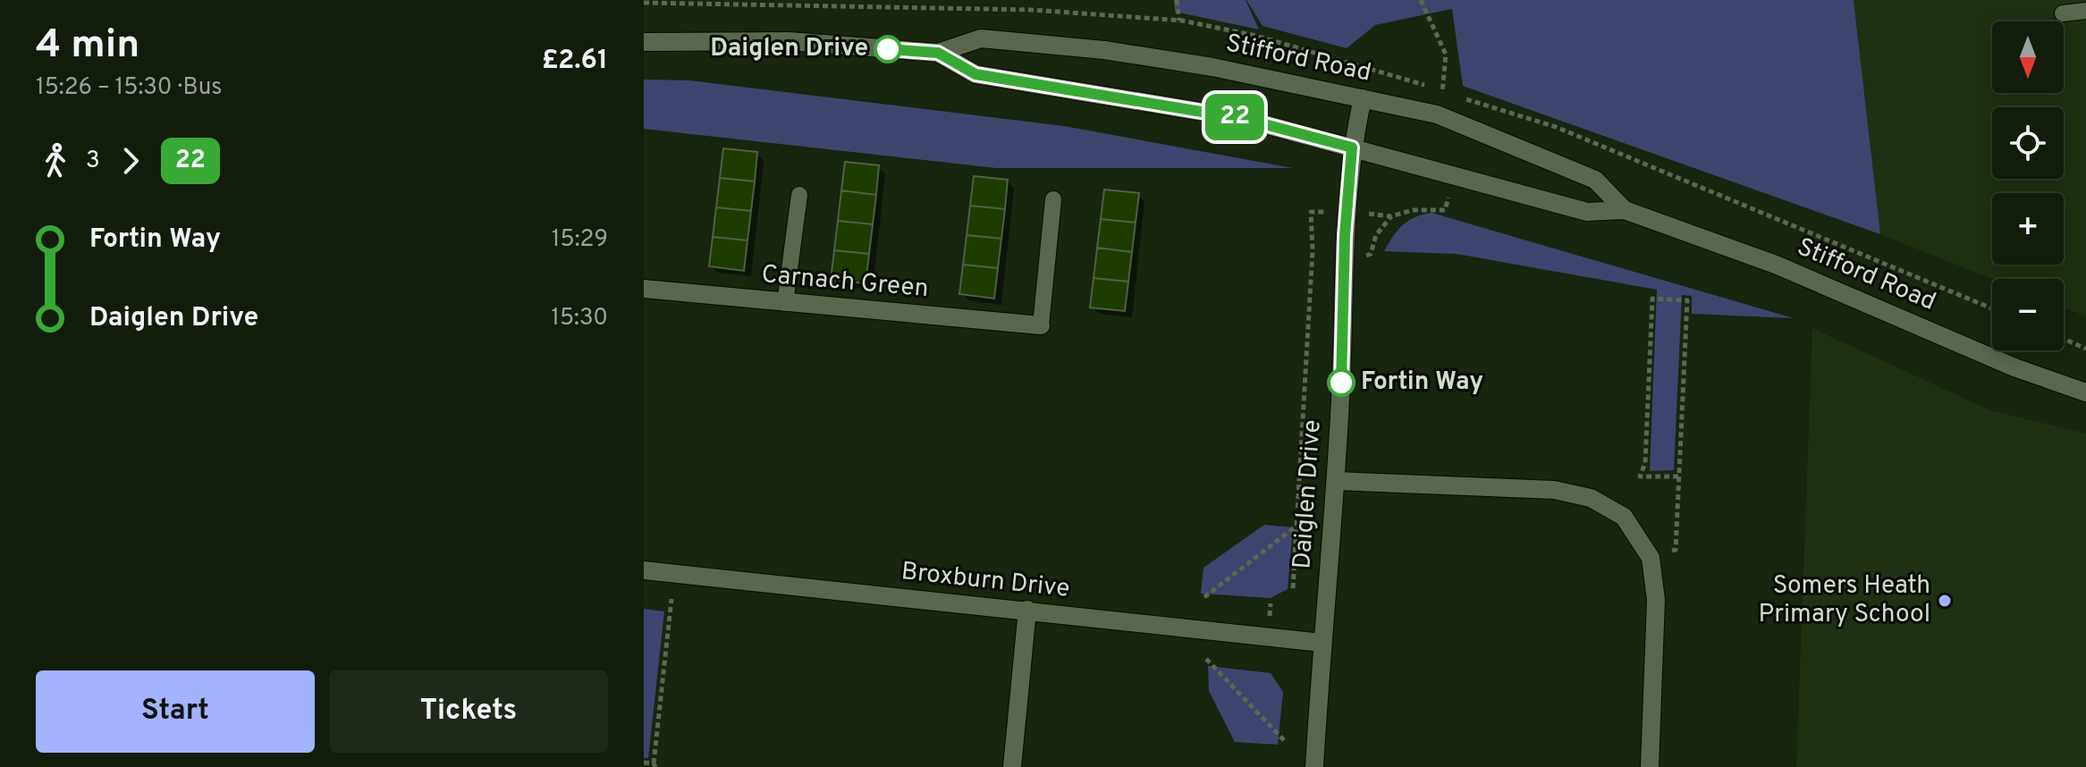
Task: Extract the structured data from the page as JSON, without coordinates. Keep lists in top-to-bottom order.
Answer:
{
  "streets": {
    "street": [
      "Stifford Road",
      "Carnach Green",
      "Daiglen Drive",
      "Broxburn Drive"
    ]
  },
  "crossings": [
    ["Stifford Road", "Daiglen Drive"],
    ["Daiglen Drive", "Broxburn Drive"]
  ],
  "places": ["Daiglen Drive", "Fortin Way", "Somers Heath Primary School"],
  "lines": ["bus line 22"],
  "north": "bottom",
  "page": {
    "heading": ["4 min", "15:26 – 15:30 · Bus", "£2.61"],
    "on_map": "22",
    "map_buttons": ["+", "−"],
    "legs": ["3", "22"],
    "list": [
      {
        "name": "Fortin Way",
        "value": "15:29"
      },
      {
        "name": "Daiglen Drive",
        "value": "15:30"
      }
    ],
    "buttons": ["Start", "Tickets"]
  }
}
